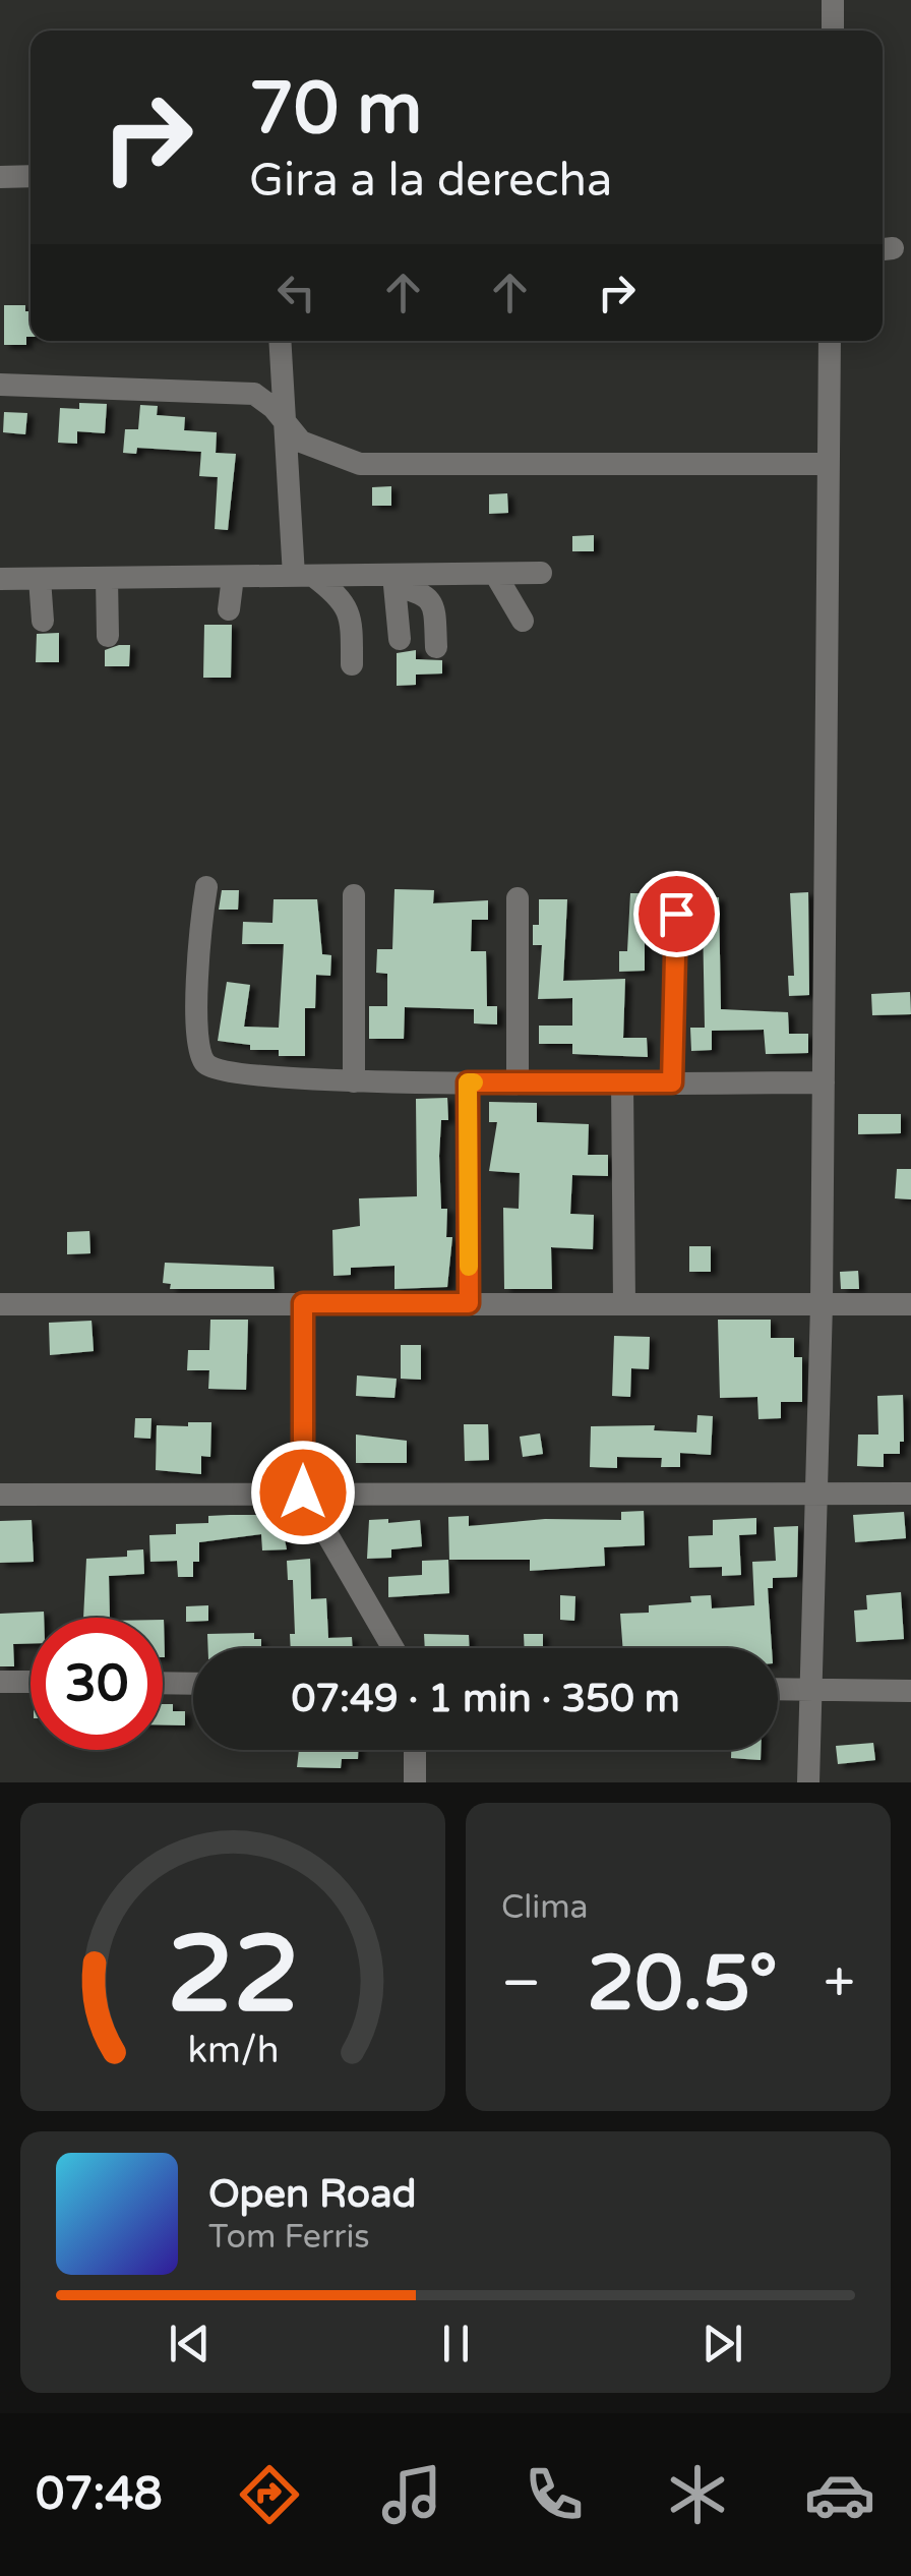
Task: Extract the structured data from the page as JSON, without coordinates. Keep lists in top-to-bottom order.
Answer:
{
  "page": {
    "turn": ["70 m", "Gira a la derecha"],
    "limit": "30",
    "trip": "07:49 · 1 min · 350 m",
    "tile": "Clima",
    "heat": ["−", "20.5°", "+"],
    "song": ["Open Road", "Tom Ferris"],
    "tabs": "07:48",
    "gauge": ["22", "km/h"]
  }
}
